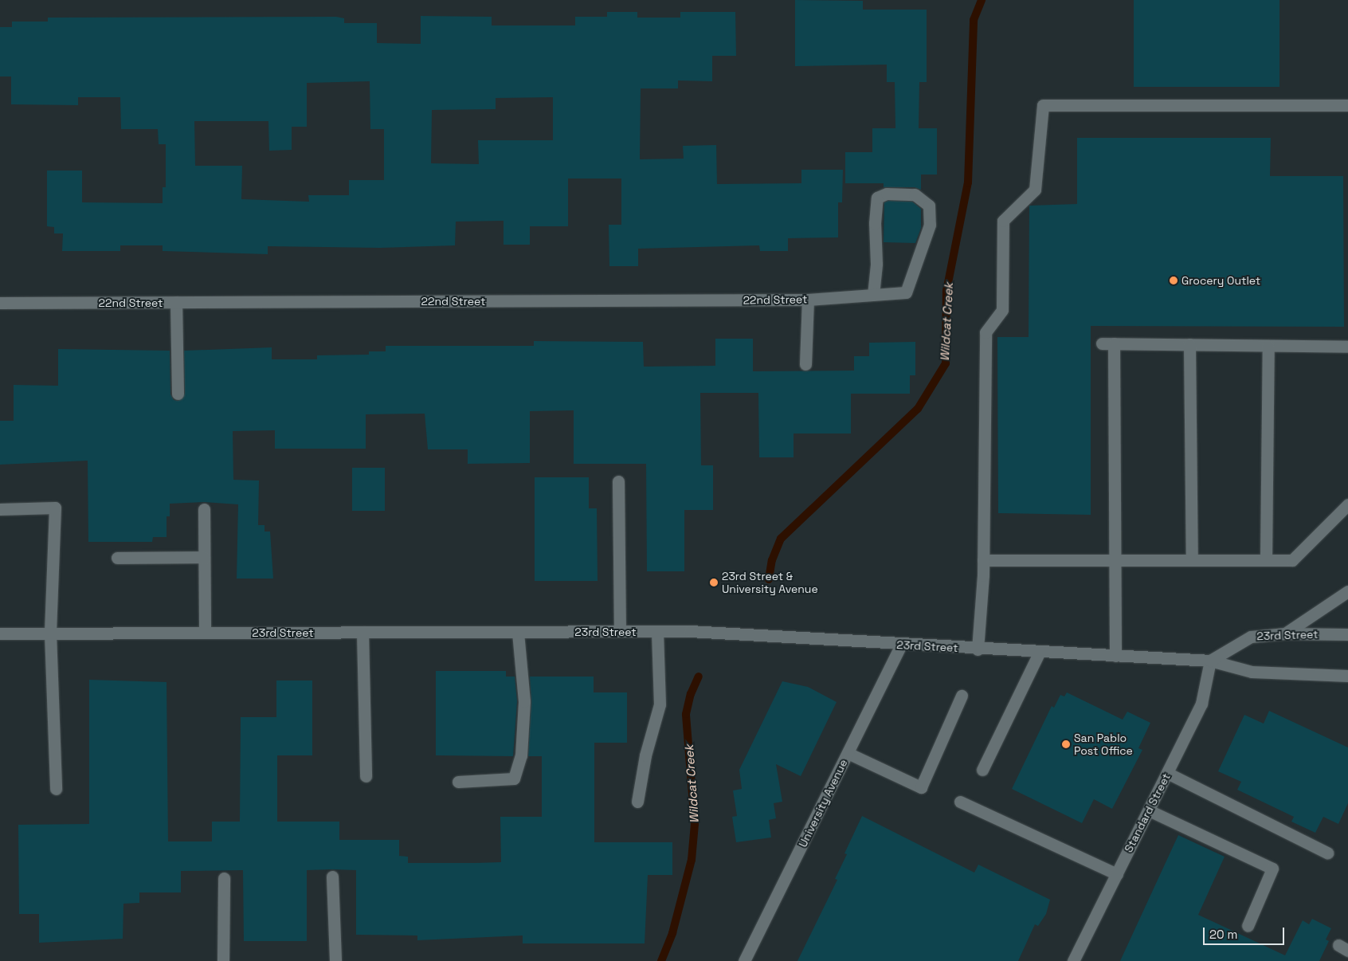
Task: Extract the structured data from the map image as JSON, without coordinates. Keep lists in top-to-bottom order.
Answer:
{
  "streets": {
    "street": [
      "22nd Street",
      "23rd Street",
      "University Avenue",
      "Standard Street"
    ]
  },
  "crossings": [
    ["23rd Street", "University Avenue"],
    ["23rd Street", "Standard Street"]
  ],
  "water": ["Wildcat Creek"],
  "places": ["Grocery Outlet", "23rd Street & University Avenue", "San Pablo Post Office"],
  "scale_bar": "20 m"
}
